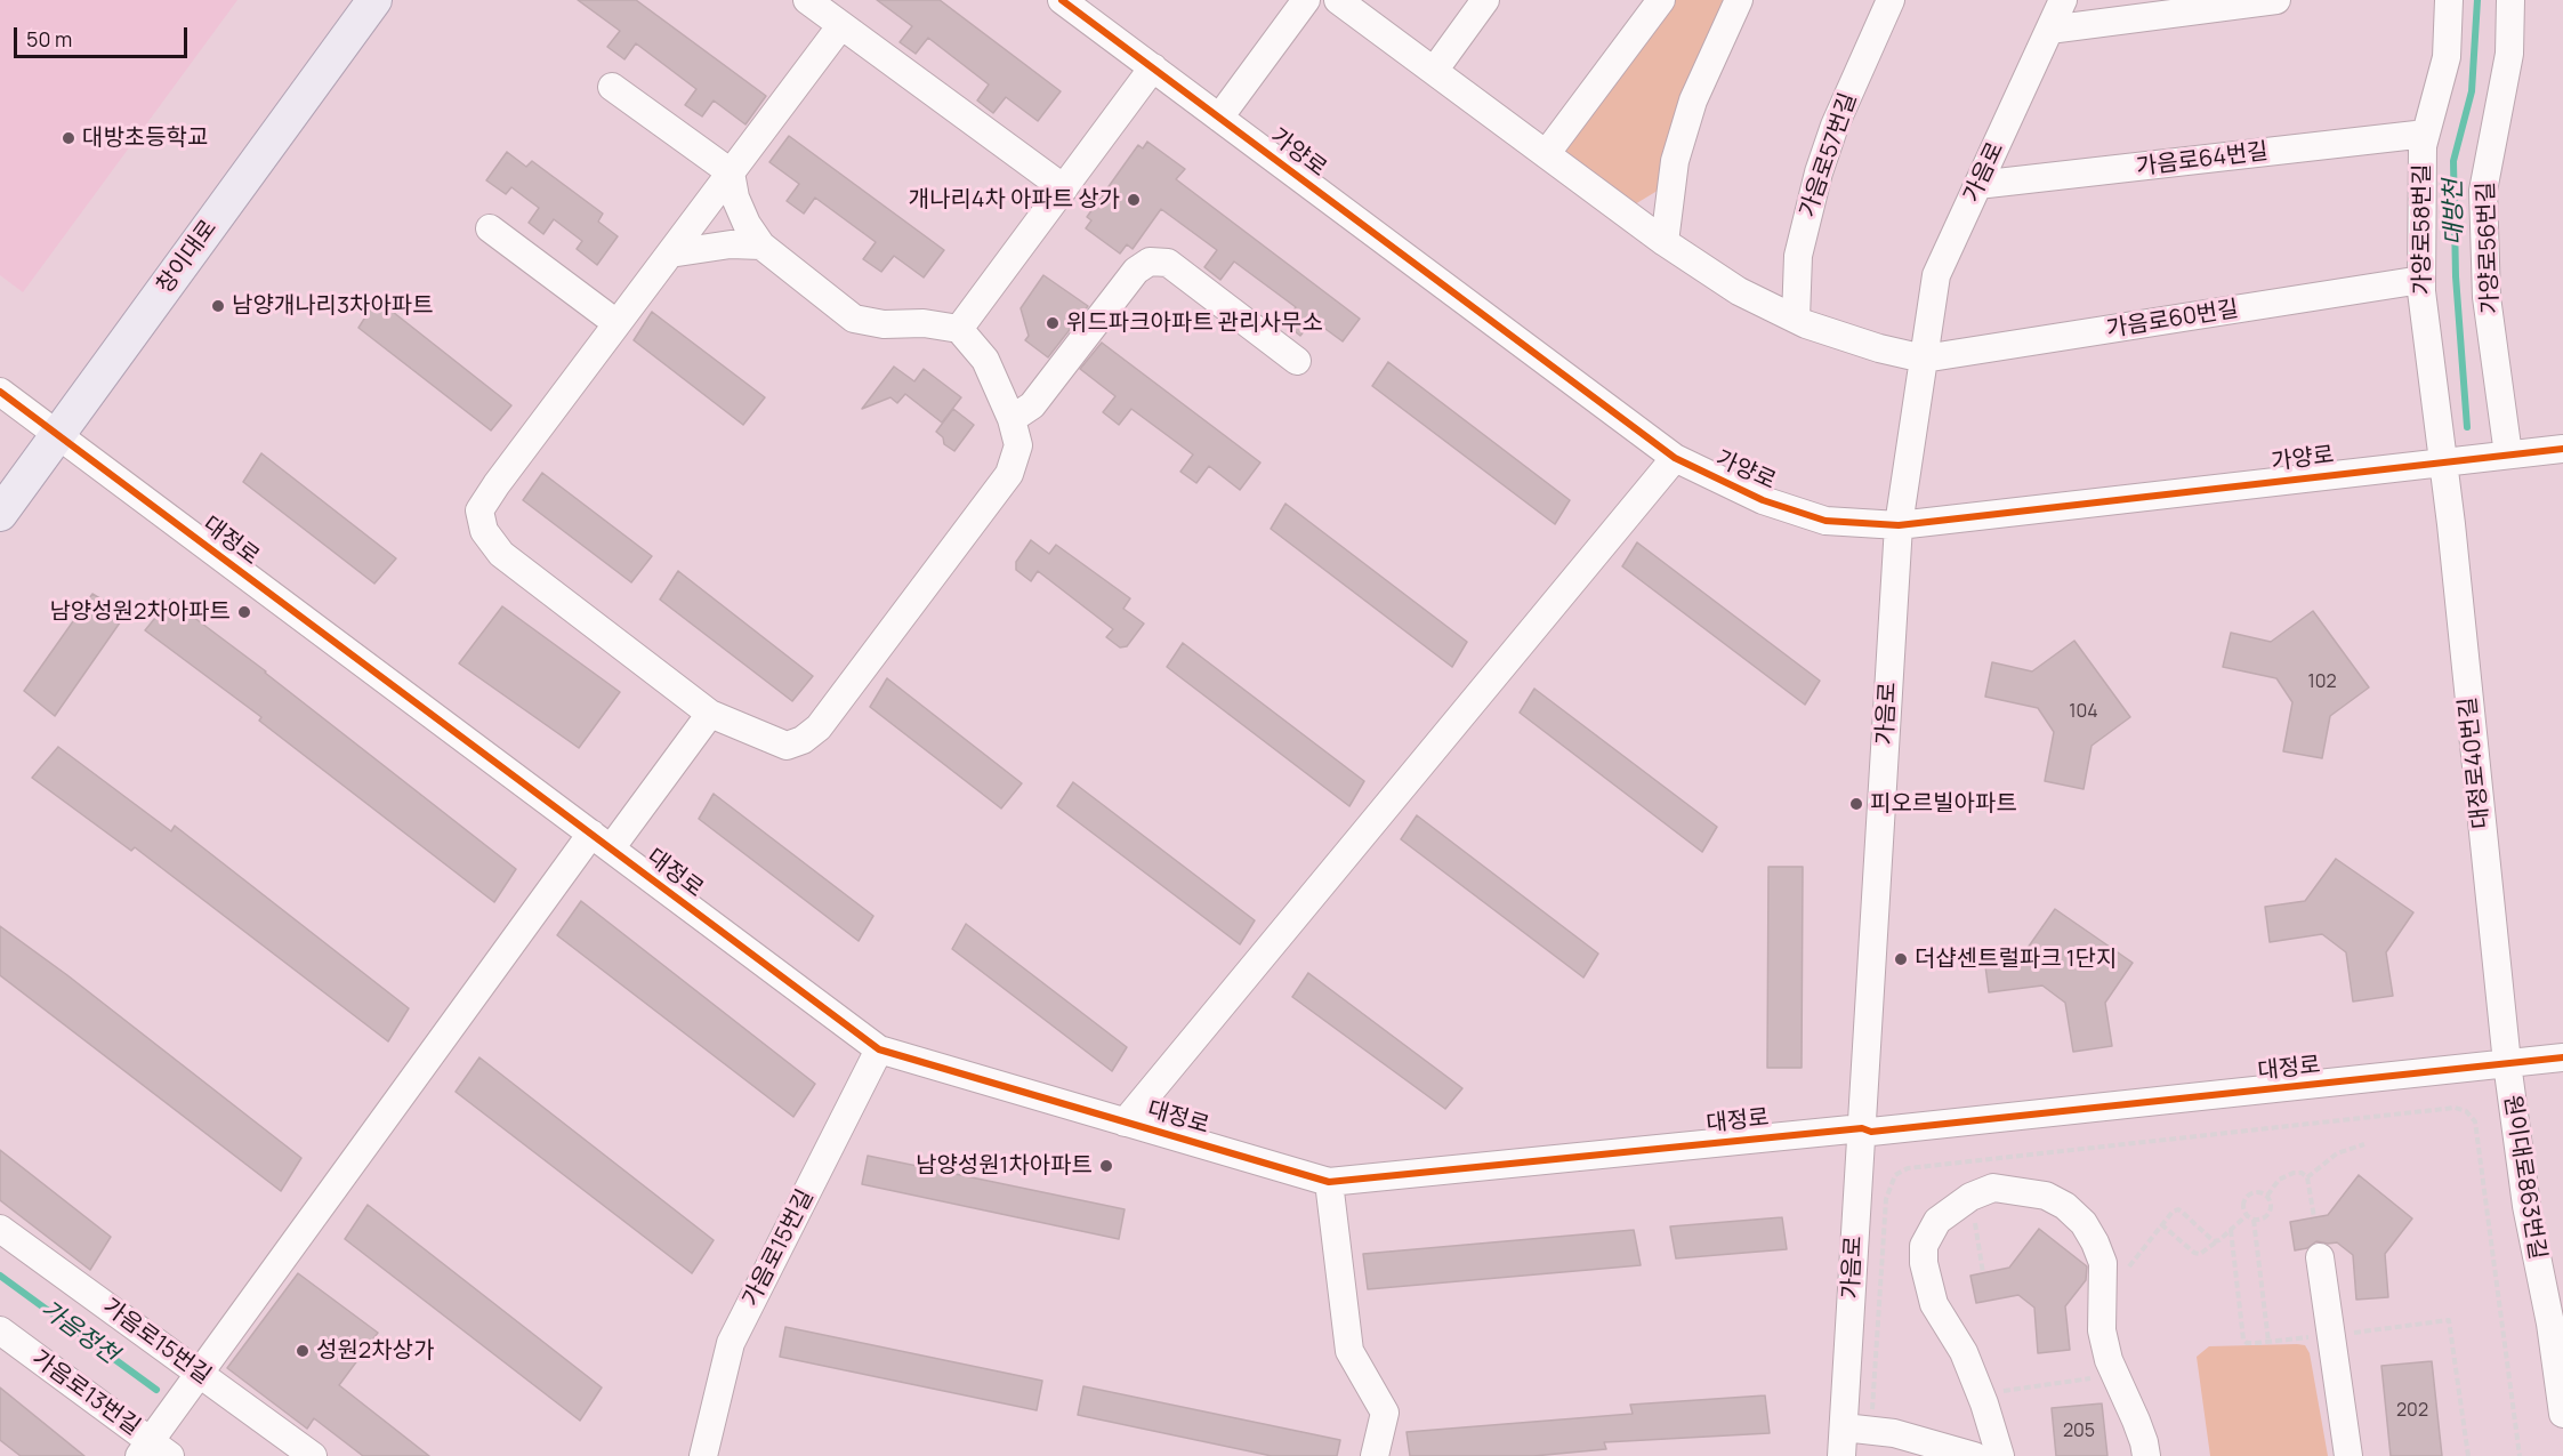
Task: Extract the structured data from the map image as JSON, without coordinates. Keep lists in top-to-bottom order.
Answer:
{
  "streets": {
    "main road": ["창이대로"],
    "street": [
      "가양로",
      "가음로57번길",
      "가음로64번길",
      "가음로",
      "가양로58번길",
      "가양로56번길",
      "가음로60번길",
      "대정로",
      "대정로40번길",
      "원이대로863번길",
      "가음로15번길",
      "가음로13번길"
    ]
  },
  "crossings": [
    ["가양로", "가음로"],
    ["가양로", "가양로58번길"],
    ["가양로", "가양로56번길"],
    ["가양로", "대정로40번길"],
    ["가음로64번길", "가음로"],
    ["가음로64번길", "가양로58번길"],
    ["가음로", "가음로60번길"],
    ["가음로", "대정로"],
    ["가양로58번길", "가음로60번길"],
    ["가양로58번길", "대정로40번길"],
    ["창이대로", "대정로"],
    ["대정로", "대정로40번길"],
    ["대정로", "원이대로863번길"],
    ["대정로", "가음로15번길"],
    ["대정로40번길", "원이대로863번길"]
  ],
  "water": ["대방천", "가음정천"],
  "places": [
    "대방초등학교",
    "개나리4차 아파트 상가",
    "남양개나리3차아파트",
    "위드파크아파트 관리사무소",
    "남양성원2차아파트",
    "피오르빌아파트",
    "더샵센트럴파크 1단지",
    "남양성원1차아파트",
    "성원2차상가"
  ],
  "house_numbers": [
    "102",
    "104",
    "202",
    "205"
  ],
  "scale_bar": "50 m"
}
